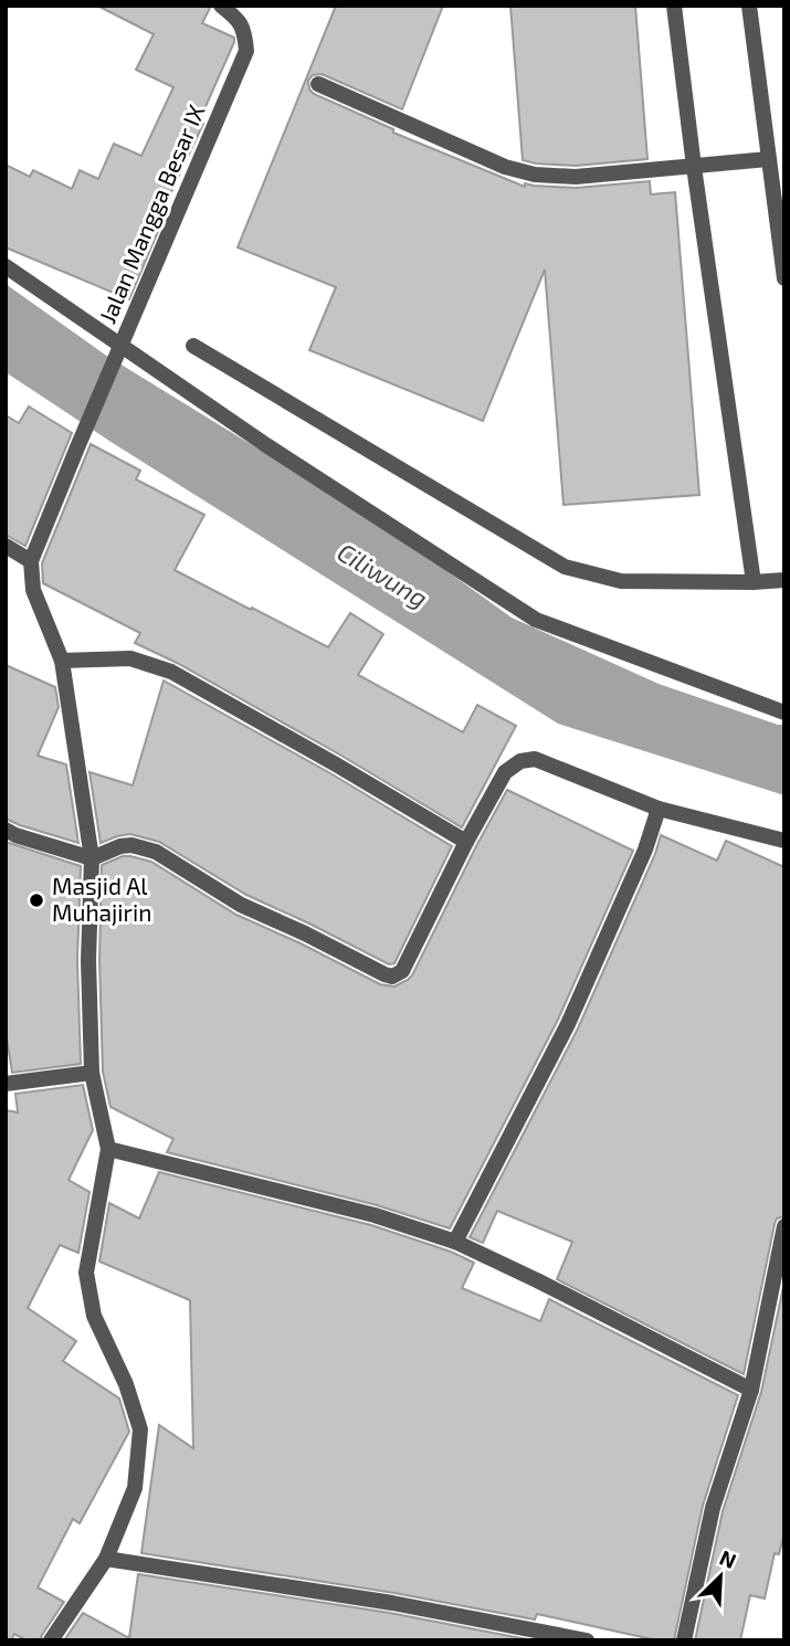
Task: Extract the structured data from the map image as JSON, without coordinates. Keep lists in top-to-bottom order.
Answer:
{
  "streets": {
    "street": ["Jalan Mangga Besar IX"]
  },
  "water": ["Ciliwung"],
  "places": ["Masjid Al Muhajirin"],
  "north": "top right"
}
